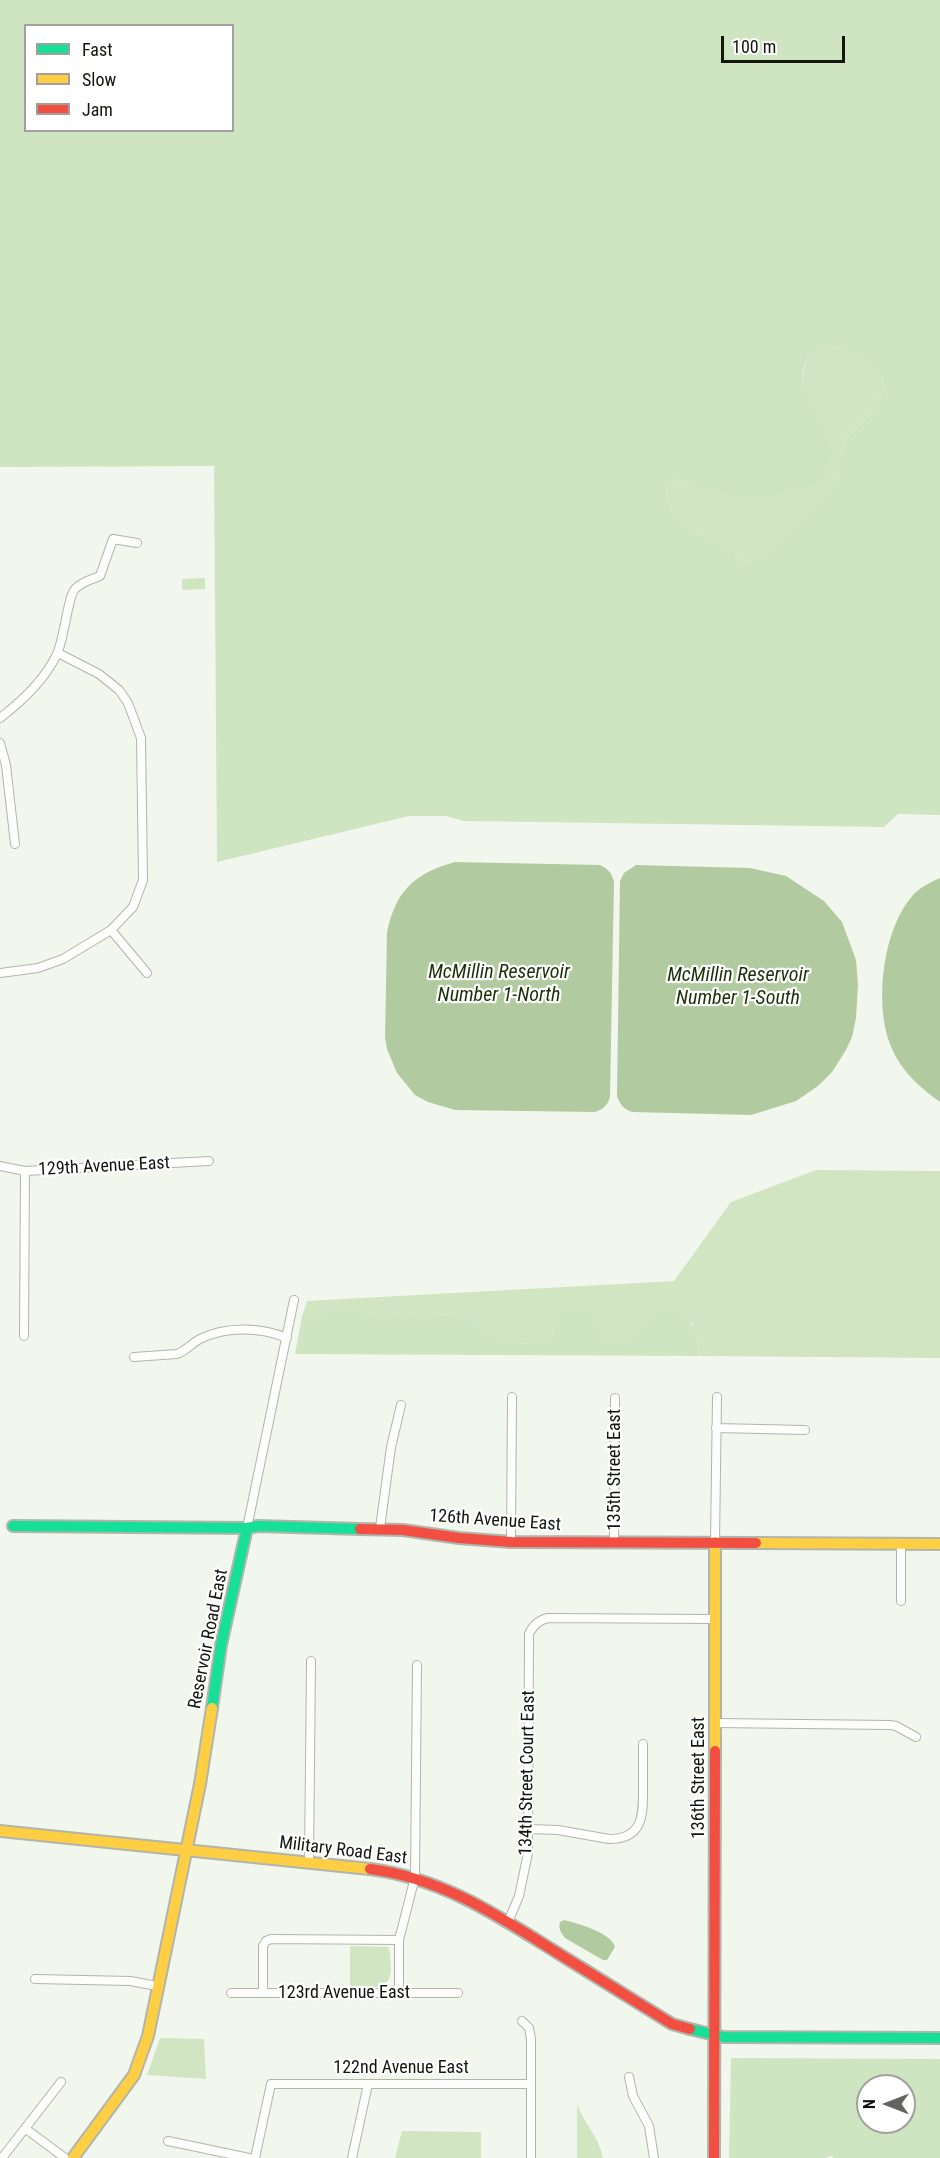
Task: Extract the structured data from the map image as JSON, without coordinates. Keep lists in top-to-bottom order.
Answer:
{
  "streets": {
    "street": [
      "129th Avenue East",
      "135th Street East",
      "126th Avenue East",
      "Reservoir Road East",
      "134th Street Court East",
      "136th Street East",
      "Military Road East",
      "123rd Avenue East",
      "122nd Avenue East"
    ]
  },
  "crossings": [
    ["135th Street East", "126th Avenue East"],
    ["126th Avenue East", "Reservoir Road East"],
    ["126th Avenue East", "136th Street East"],
    ["Reservoir Road East", "Military Road East"],
    ["134th Street Court East", "136th Street East"],
    ["134th Street Court East", "Military Road East"],
    ["136th Street East", "Military Road East"]
  ],
  "water": ["McMillin Reservoir Number 1-North", "McMillin Reservoir Number 1-South"],
  "legend": ["Fast", "Slow", "Jam"],
  "scale_bar": "100 m",
  "north": "left"
}
